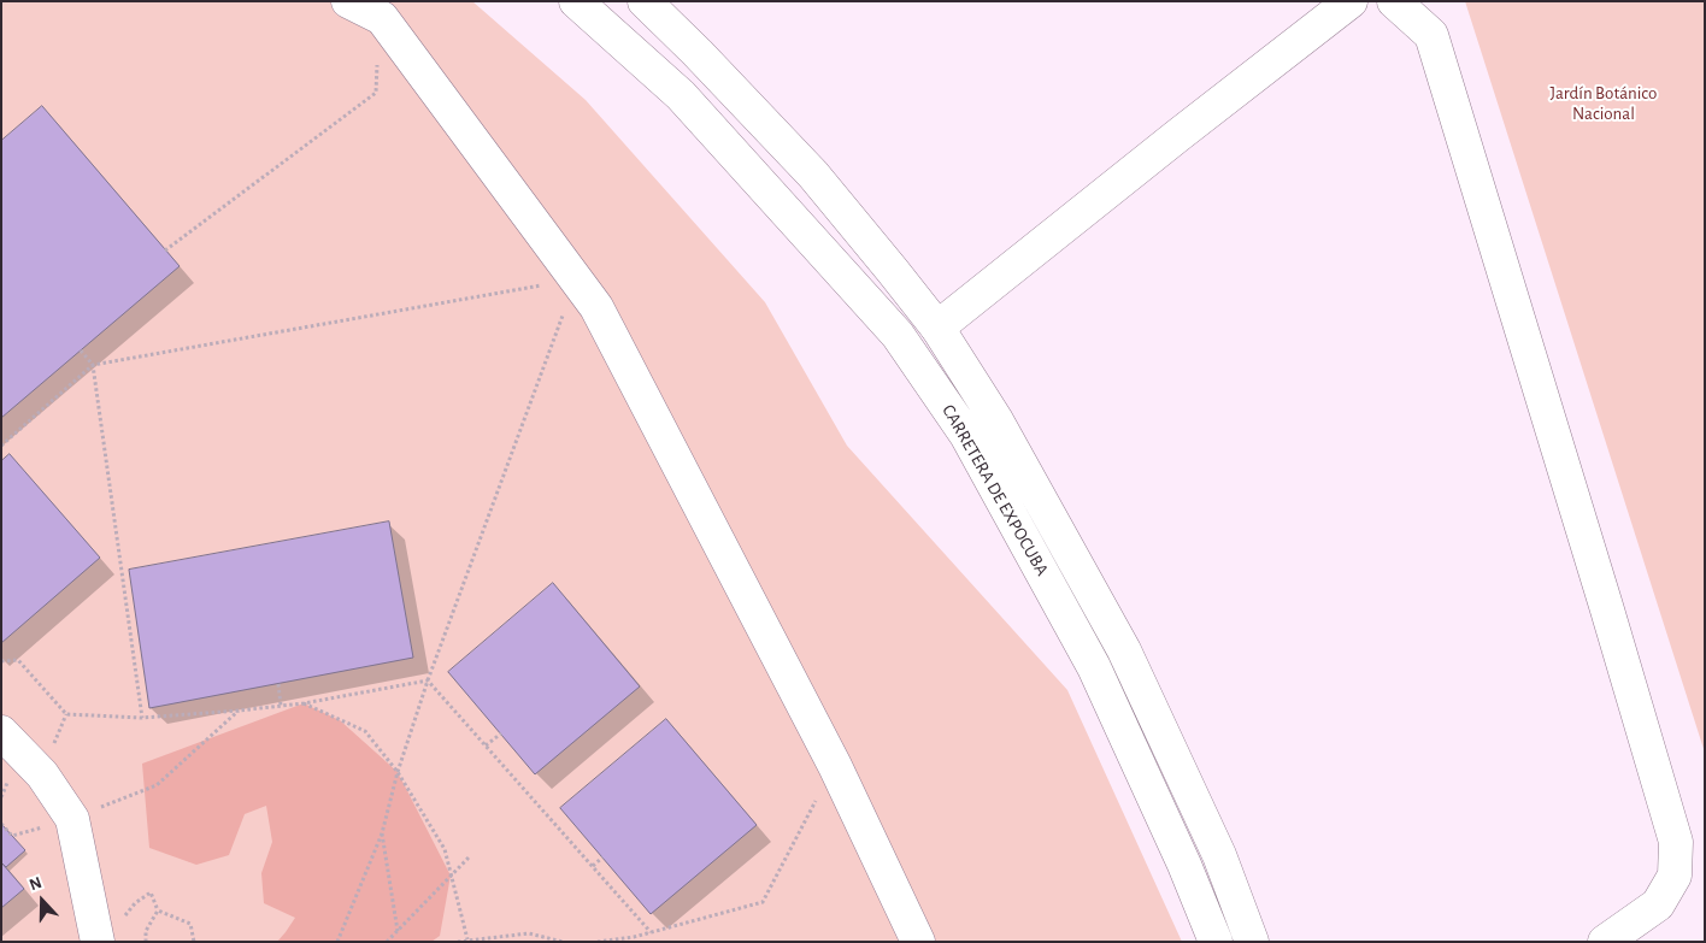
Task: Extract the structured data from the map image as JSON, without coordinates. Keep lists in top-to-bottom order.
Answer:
{
  "streets": {
    "main road": ["CARRETERA DE EXPOCUBA"]
  },
  "parks": ["Jardín Botánico Nacional"],
  "north": "top"
}
